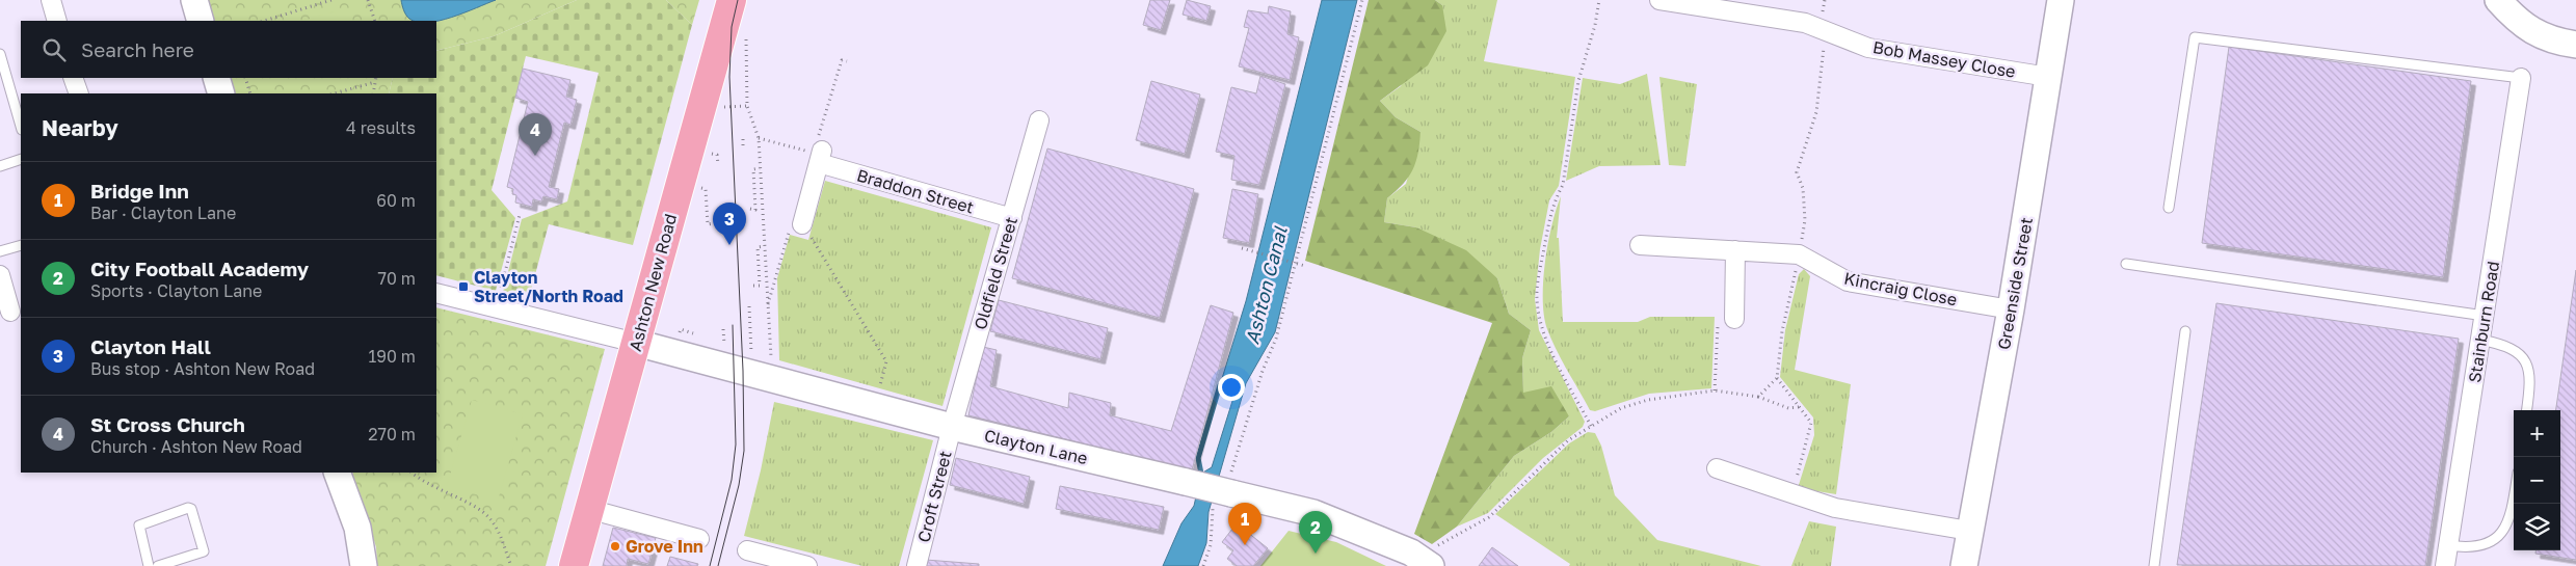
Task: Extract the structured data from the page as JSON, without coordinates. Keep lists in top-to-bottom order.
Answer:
{
  "streets": {
    "main road": ["Ashton New Road"],
    "street": [
      "Bob Massey Close",
      "Braddon Street",
      "Oldfield Street",
      "Greenside Street",
      "Kincraig Close",
      "Stainburn Road",
      "Clayton Lane",
      "Croft Street"
    ]
  },
  "crossings": [
    ["Bob Massey Close", "Greenside Street"],
    ["Braddon Street", "Oldfield Street"],
    ["Oldfield Street", "Clayton Lane"],
    ["Oldfield Street", "Croft Street"],
    ["Ashton New Road", "Clayton Lane"],
    ["Greenside Street", "Kincraig Close"],
    ["Clayton Lane", "Croft Street"]
  ],
  "water": ["Ashton Canal"],
  "places": {
    "transit": ["Clayton Street/North Road"],
    "other": ["Grove Inn"]
  },
  "page": {
    "search": "Search here",
    "heading": ["Nearby", "4 results"],
    "pins": [
      "4",
      "3",
      "1",
      "2"
    ],
    "list": [
      {
        "mark": "1",
        "name": "Bridge Inn",
        "note": "Bar · Clayton Lane",
        "value": "60 m"
      },
      {
        "mark": "2",
        "name": "City Football Academy",
        "note": "Sports · Clayton Lane",
        "value": "70 m"
      },
      {
        "mark": "3",
        "name": "Clayton Hall",
        "note": "Bus stop · Ashton New Road",
        "value": "190 m"
      },
      {
        "mark": "4",
        "name": "St Cross Church",
        "note": "Church · Ashton New Road",
        "value": "270 m"
      }
    ],
    "map_buttons": ["+", "−"]
  }
}
